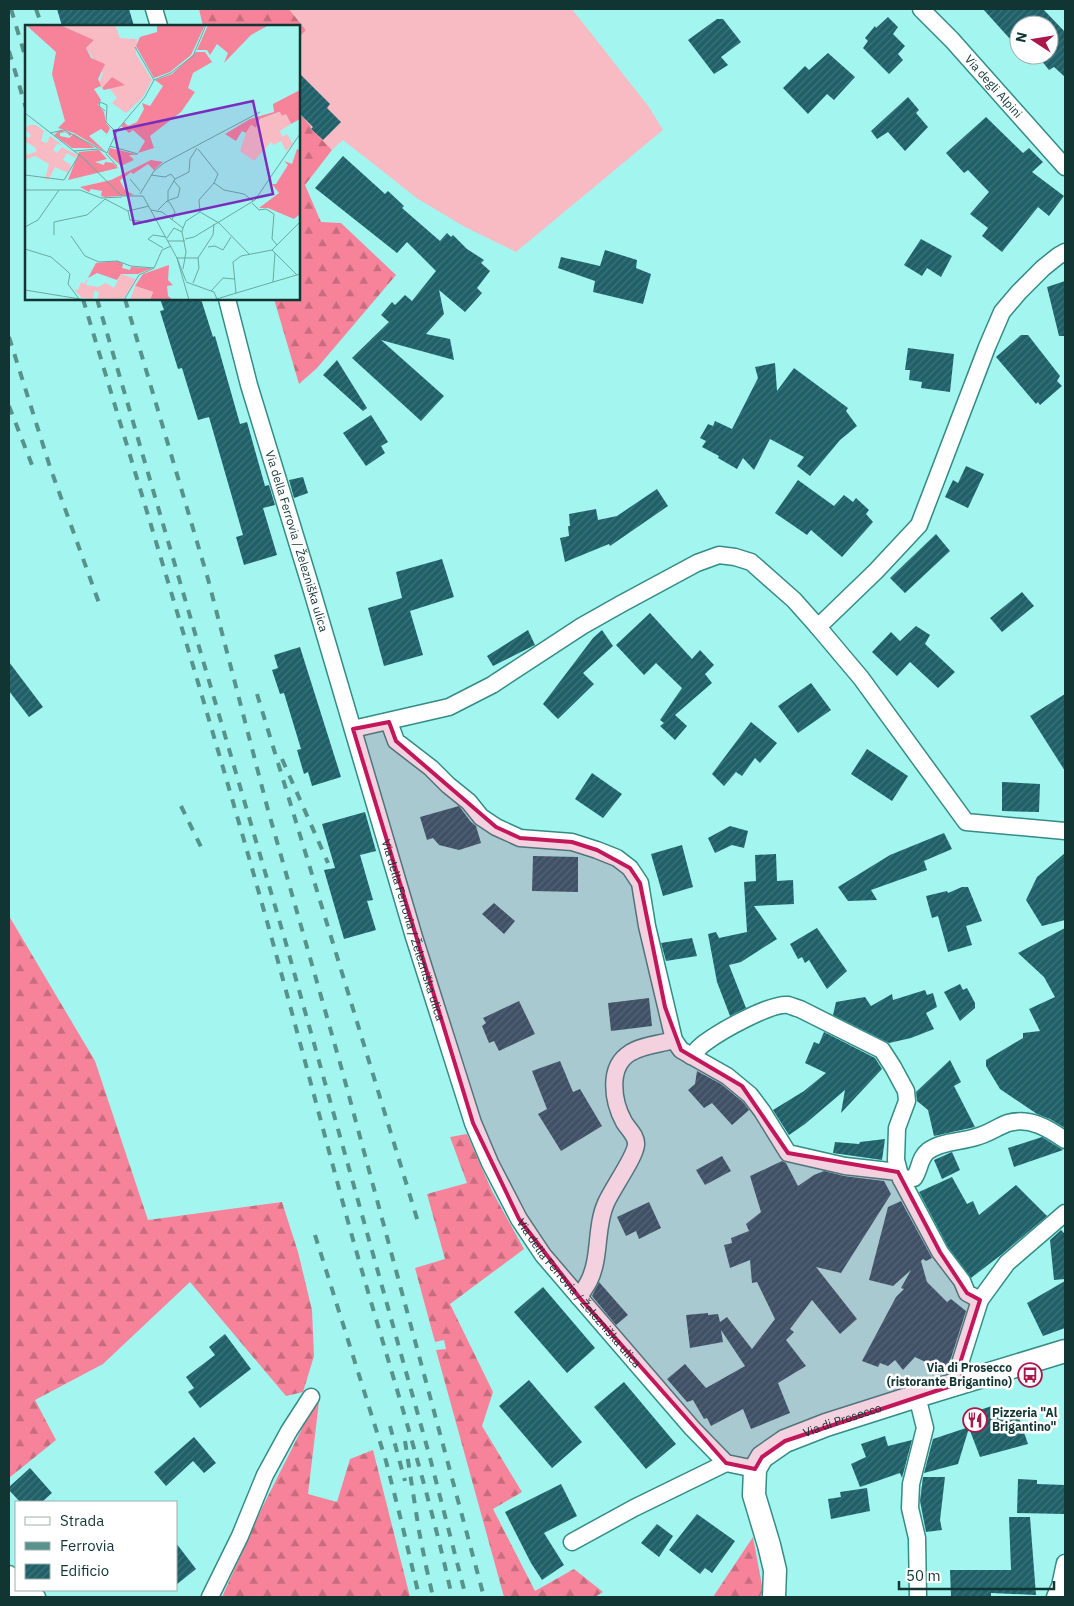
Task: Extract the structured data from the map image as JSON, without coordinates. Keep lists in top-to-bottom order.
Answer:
{
  "streets": {
    "main road": ["Via di Prosecco"],
    "street": ["Via degli Alpini", "Via della Ferrovia / Železniška ulica"]
  },
  "places": {
    "bus stop": ["Via di Prosecco (ristorante Brigantino)"],
    "restaurant": ["Pizzeria \"Al Brigantino\""]
  },
  "legend": ["Strada", "Ferrovia", "Edificio"],
  "scale_bar": "50 m",
  "north": "left"
}
